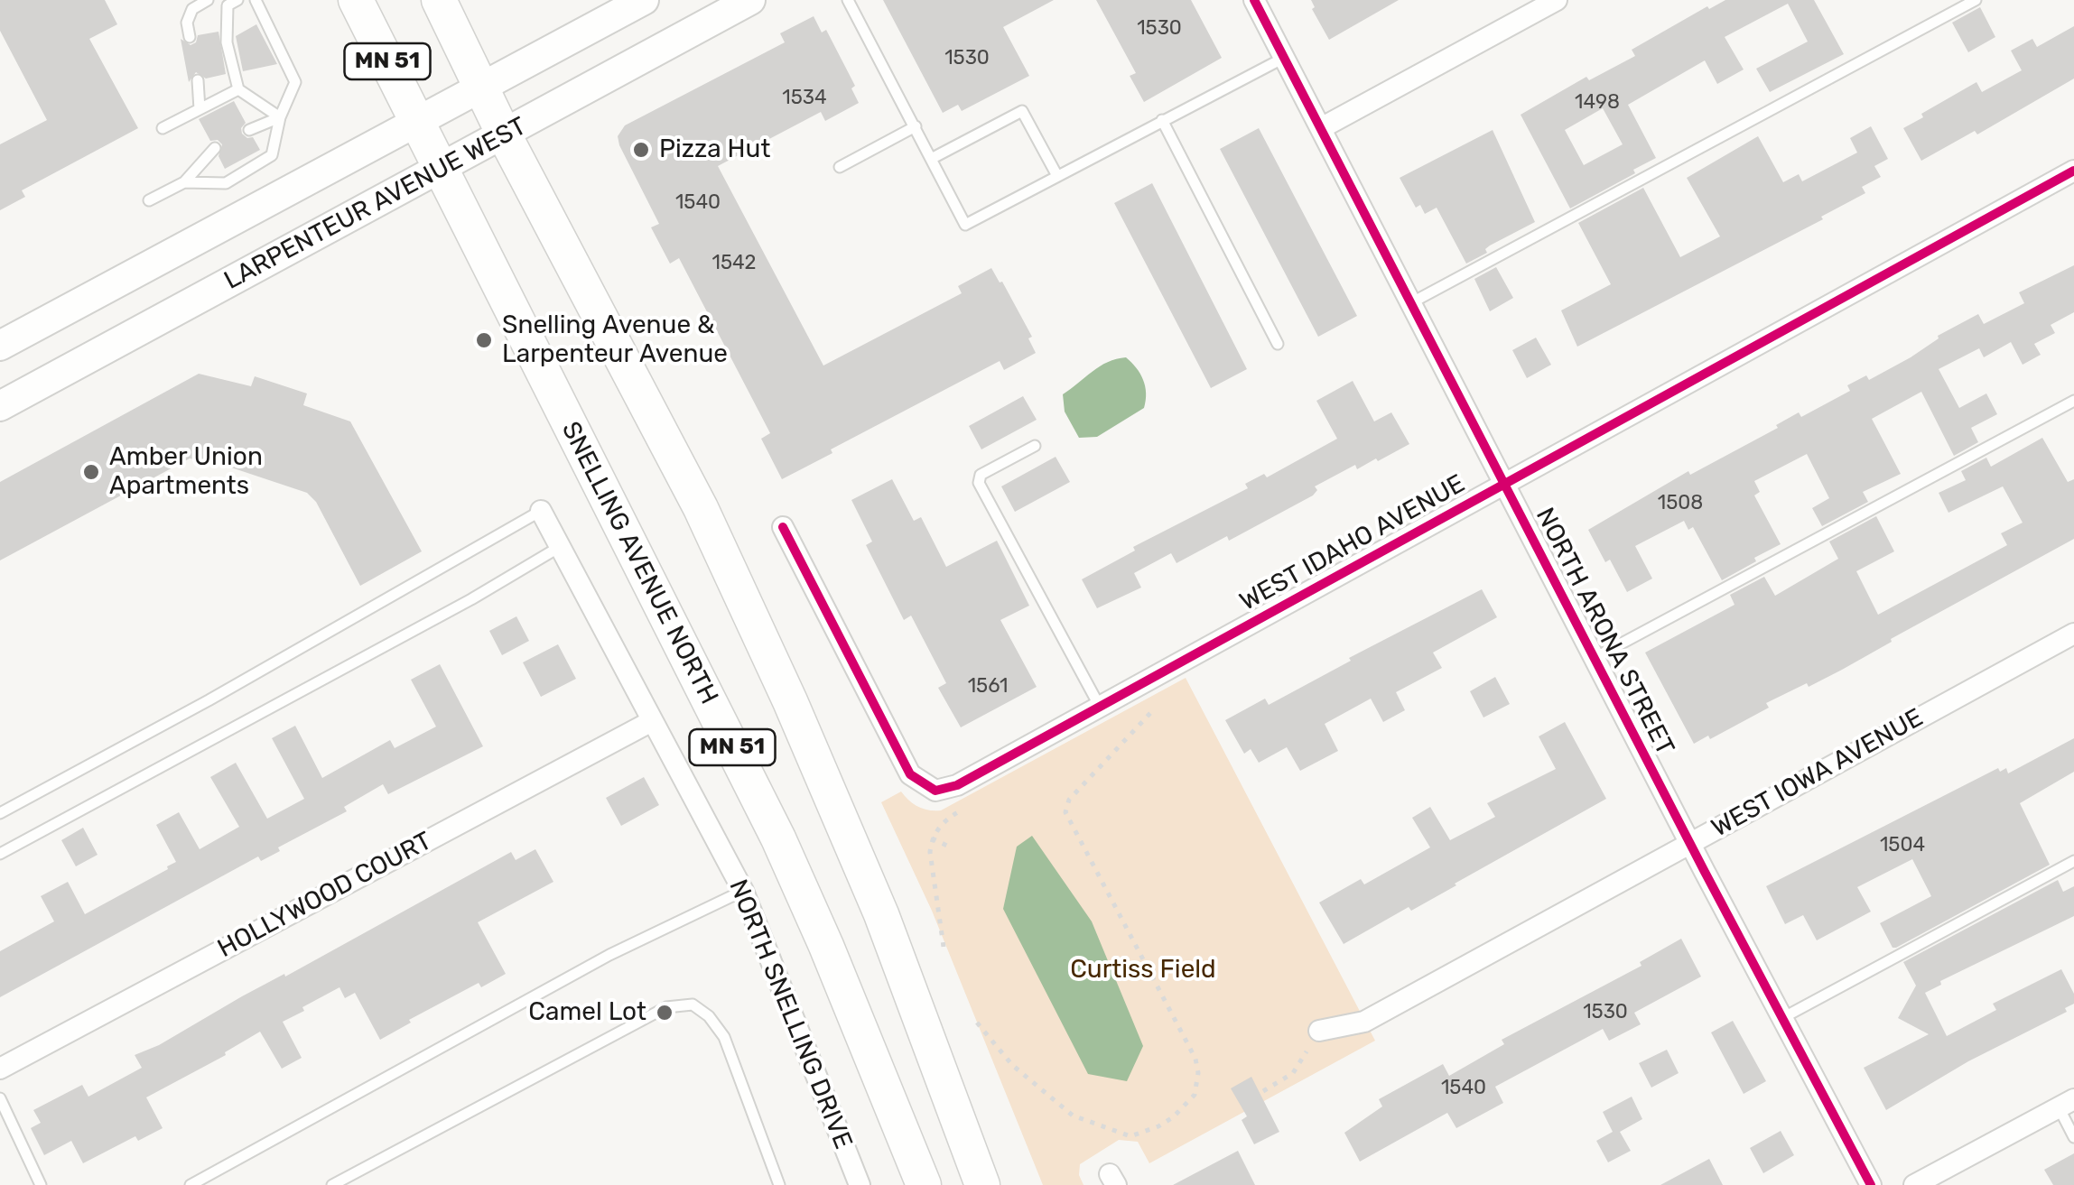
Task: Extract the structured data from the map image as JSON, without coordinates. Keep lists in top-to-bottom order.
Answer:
{
  "streets": {
    "main road": ["MN 51", "LARPENTEUR AVENUE WEST", "SNELLING AVENUE NORTH"],
    "street": [
      "WEST IDAHO AVENUE",
      "NORTH ARONA STREET",
      "WEST IOWA AVENUE",
      "HOLLYWOOD COURT",
      "NORTH SNELLING DRIVE"
    ]
  },
  "crossings": [
    ["MN 51", "LARPENTEUR AVENUE WEST"],
    ["LARPENTEUR AVENUE WEST", "SNELLING AVENUE NORTH"],
    ["WEST IDAHO AVENUE", "NORTH ARONA STREET"],
    ["NORTH ARONA STREET", "WEST IOWA AVENUE"],
    ["HOLLYWOOD COURT", "NORTH SNELLING DRIVE"]
  ],
  "parks": ["Curtiss Field"],
  "places": [
    "Pizza Hut",
    "Snelling Avenue & Larpenteur Avenue",
    "Amber Union Apartments",
    "Camel Lot"
  ],
  "house_numbers": [
    "1530",
    "1530",
    "1534",
    "1498",
    "1540",
    "1542",
    "1508",
    "1561",
    "1504",
    "1530",
    "1540"
  ]
}
